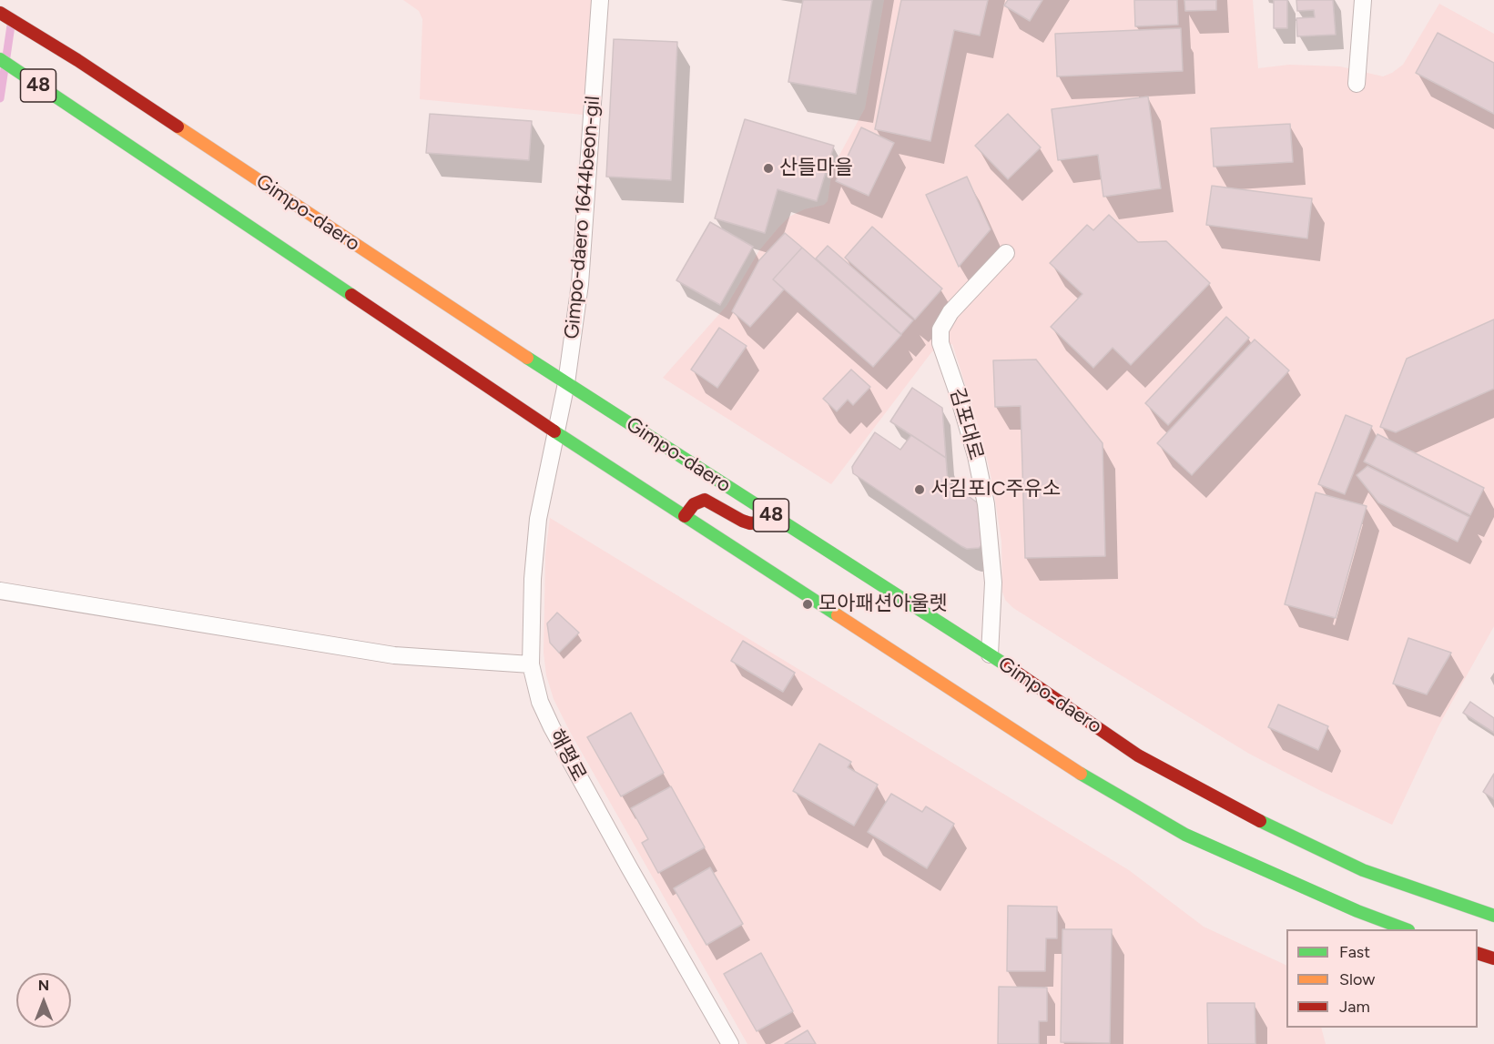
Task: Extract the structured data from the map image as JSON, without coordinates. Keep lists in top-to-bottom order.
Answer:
{
  "streets": {
    "main road": ["48", "Gimpo-daero"],
    "lane": ["Gimpo-daero 1644beon-gil", "김포대로", "해평로"]
  },
  "crossings": [
    ["48", "Gimpo-daero 1644beon-gil"],
    ["48", "해평로"],
    ["Gimpo-daero", "Gimpo-daero 1644beon-gil"],
    ["Gimpo-daero", "김포대로"],
    ["Gimpo-daero 1644beon-gil", "해평로"]
  ],
  "places": ["산들마을", "서김포IC주유소", "모아패션아울렛"],
  "legend": ["Fast", "Slow", "Jam"],
  "north": "top"
}
